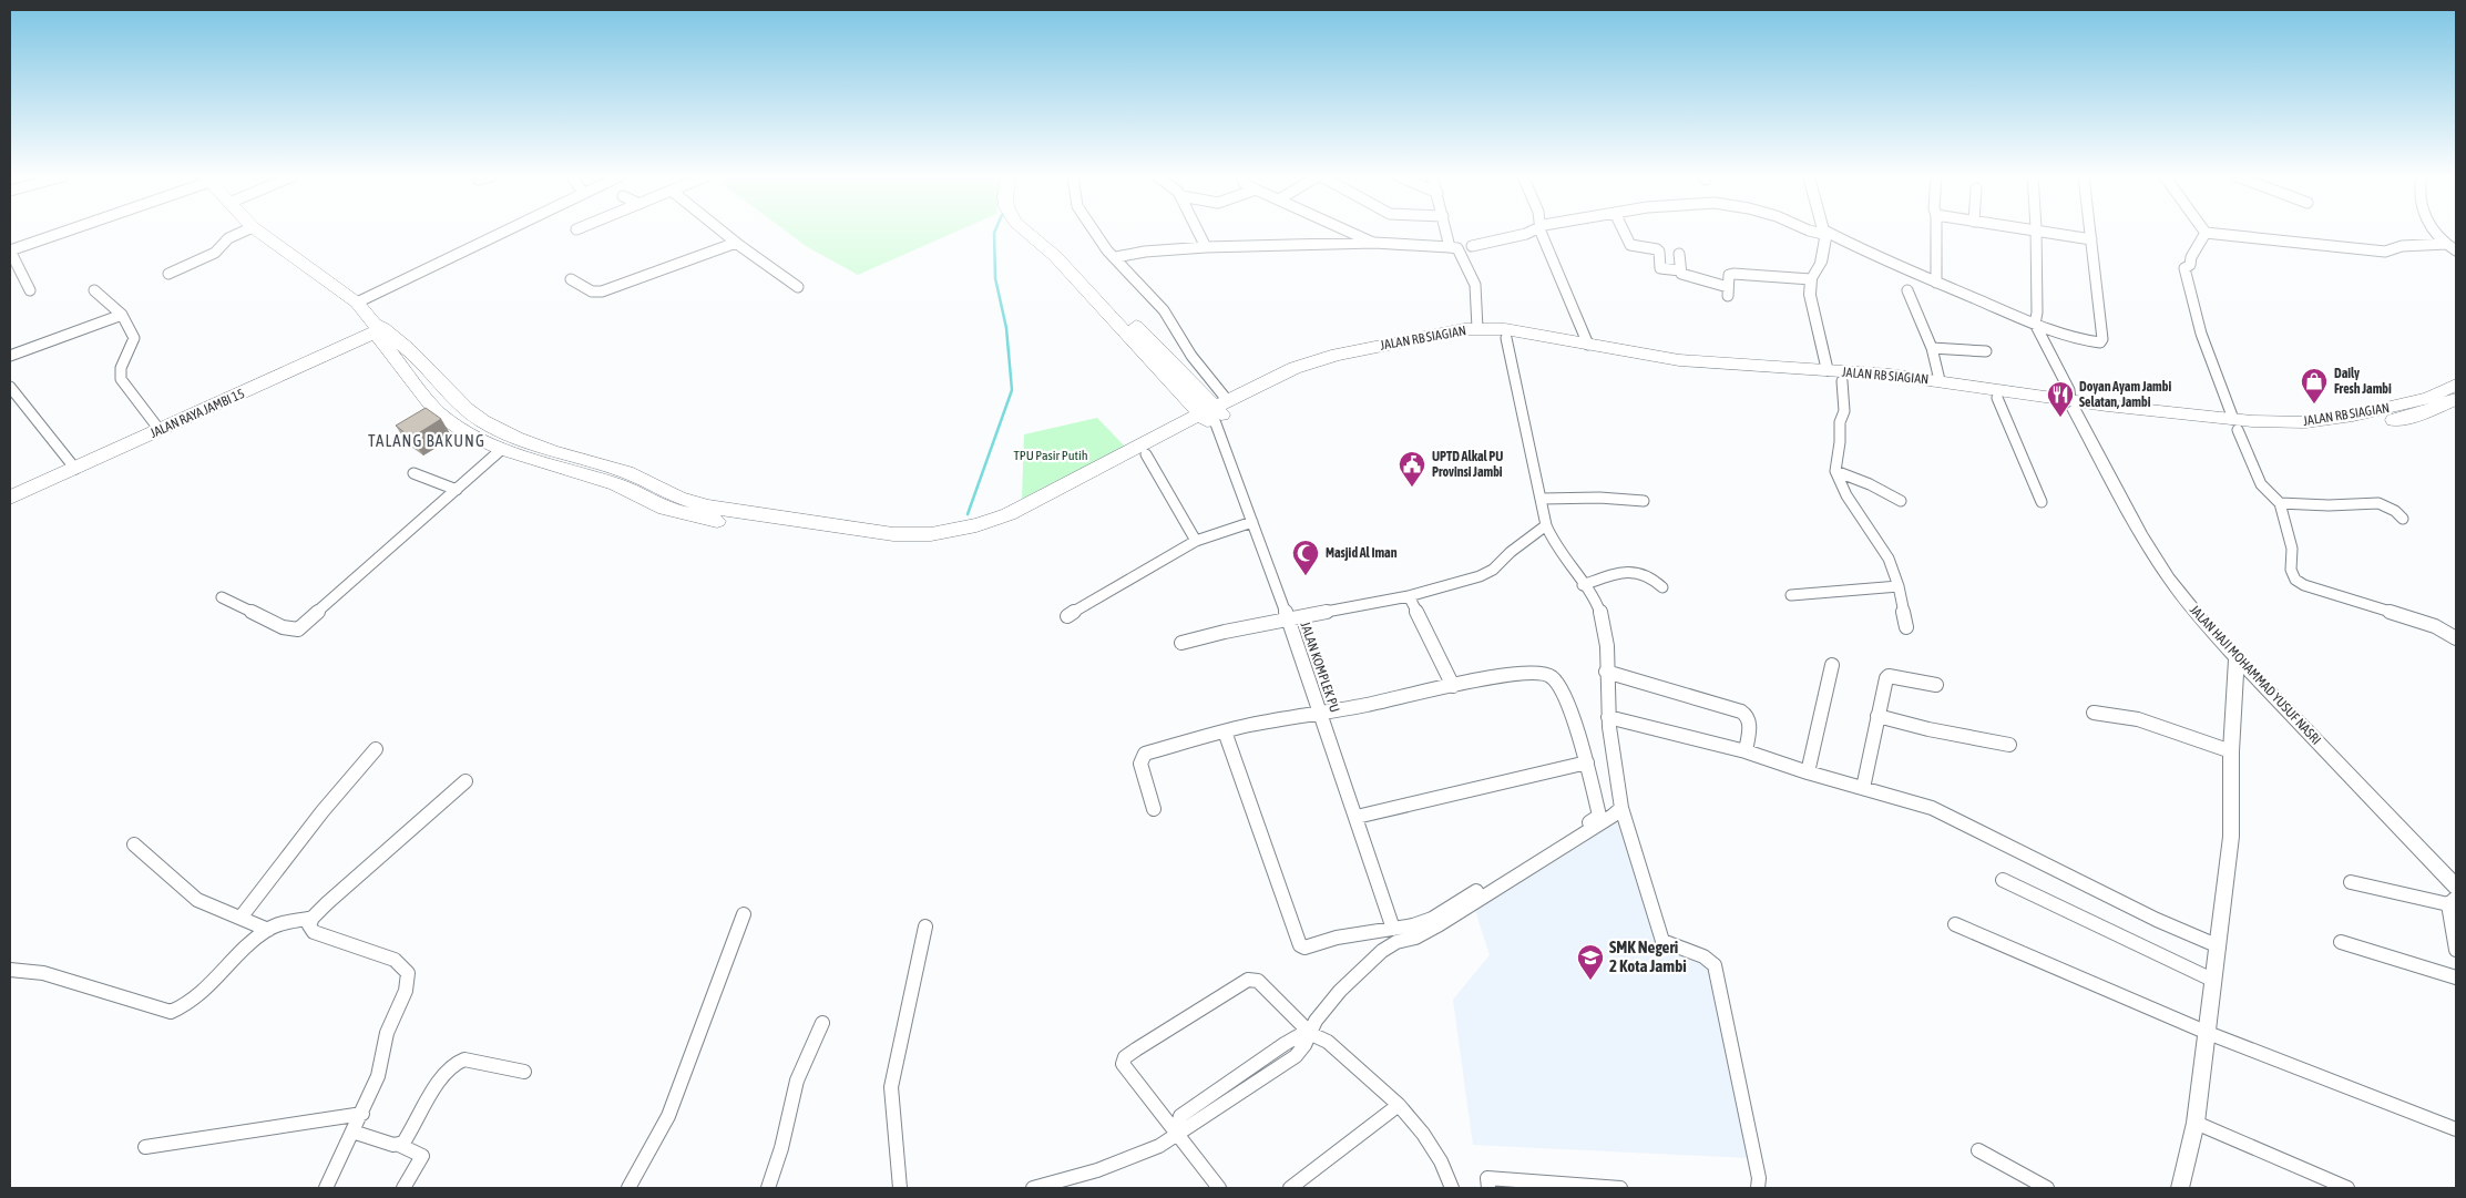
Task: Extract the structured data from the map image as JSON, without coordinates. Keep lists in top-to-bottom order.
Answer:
{
  "streets": {
    "highway": ["JALAN RB SIAGIAN", "JALAN RAYA JAMBI 15"],
    "street": ["JALAN KOMPLEK PU", "JALAN HAJI MOHAMMAD YUSUF NASRI"]
  },
  "crossings": [
    ["JALAN RB SIAGIAN", "JALAN HAJI MOHAMMAD YUSUF NASRI"]
  ],
  "districts": ["TALANG BAKUNG"],
  "parks": ["TPU Pasir Putih"],
  "places": {
    "shop": ["Daily Fresh Jambi"],
    "restaurant": ["Doyan Ayam Jambi Selatan, Jambi"],
    "public building": ["UPTD Alkal PU Provinsi Jambi"],
    "mosque": ["Masjid Al Iman"],
    "school or university": ["SMK Negeri 2 Kota Jambi"]
  }
}
